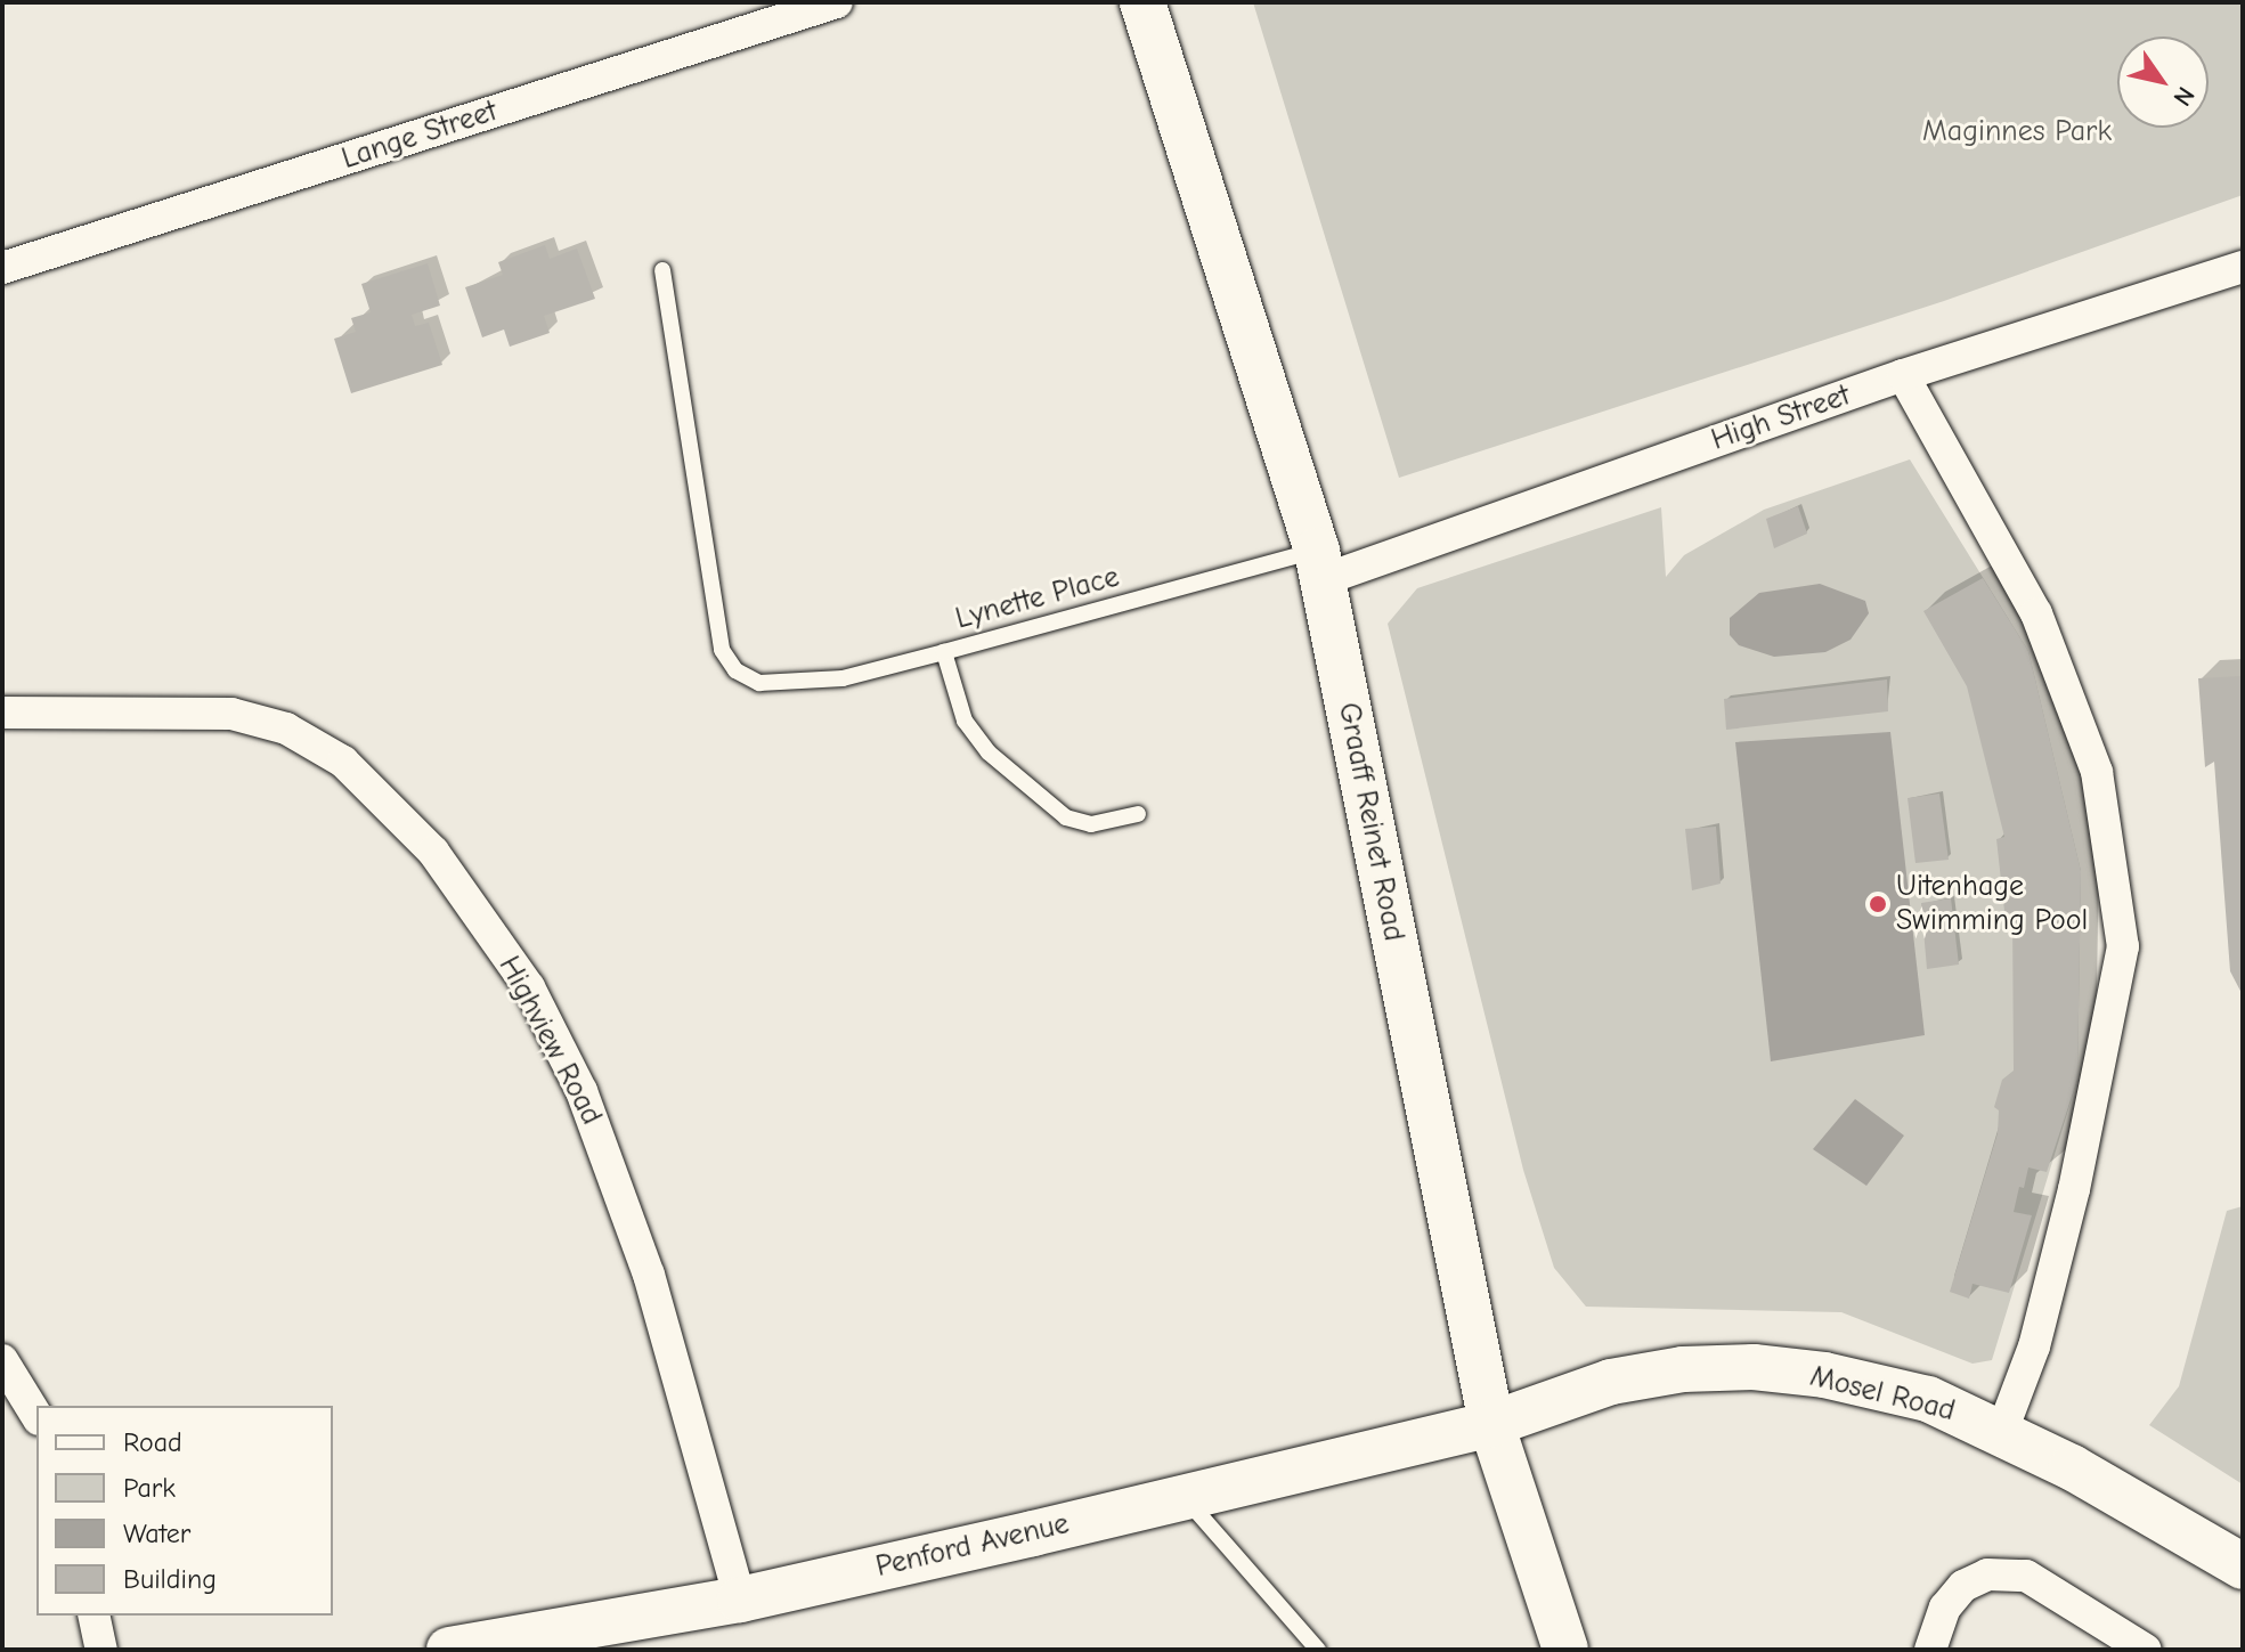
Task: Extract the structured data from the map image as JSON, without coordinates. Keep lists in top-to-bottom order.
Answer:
{
  "streets": {
    "street": [
      "Lange Street",
      "High Street",
      "Graaff Reinet Road",
      "Highview Road",
      "Mosel Road",
      "Penford Avenue"
    ],
    "lane": ["Lynette Place"]
  },
  "crossings": [
    ["High Street", "Lynette Place"],
    ["High Street", "Graaff Reinet Road"],
    ["Lynette Place", "Graaff Reinet Road"],
    ["Graaff Reinet Road", "Mosel Road"],
    ["Graaff Reinet Road", "Penford Avenue"],
    ["Highview Road", "Penford Avenue"],
    ["Mosel Road", "Penford Avenue"]
  ],
  "parks": ["Maginnes Park"],
  "places": ["Uitenhage Swimming Pool"],
  "legend": [
    "Road",
    "Park",
    "Water",
    "Building"
  ],
  "north": "bottom right"
}
